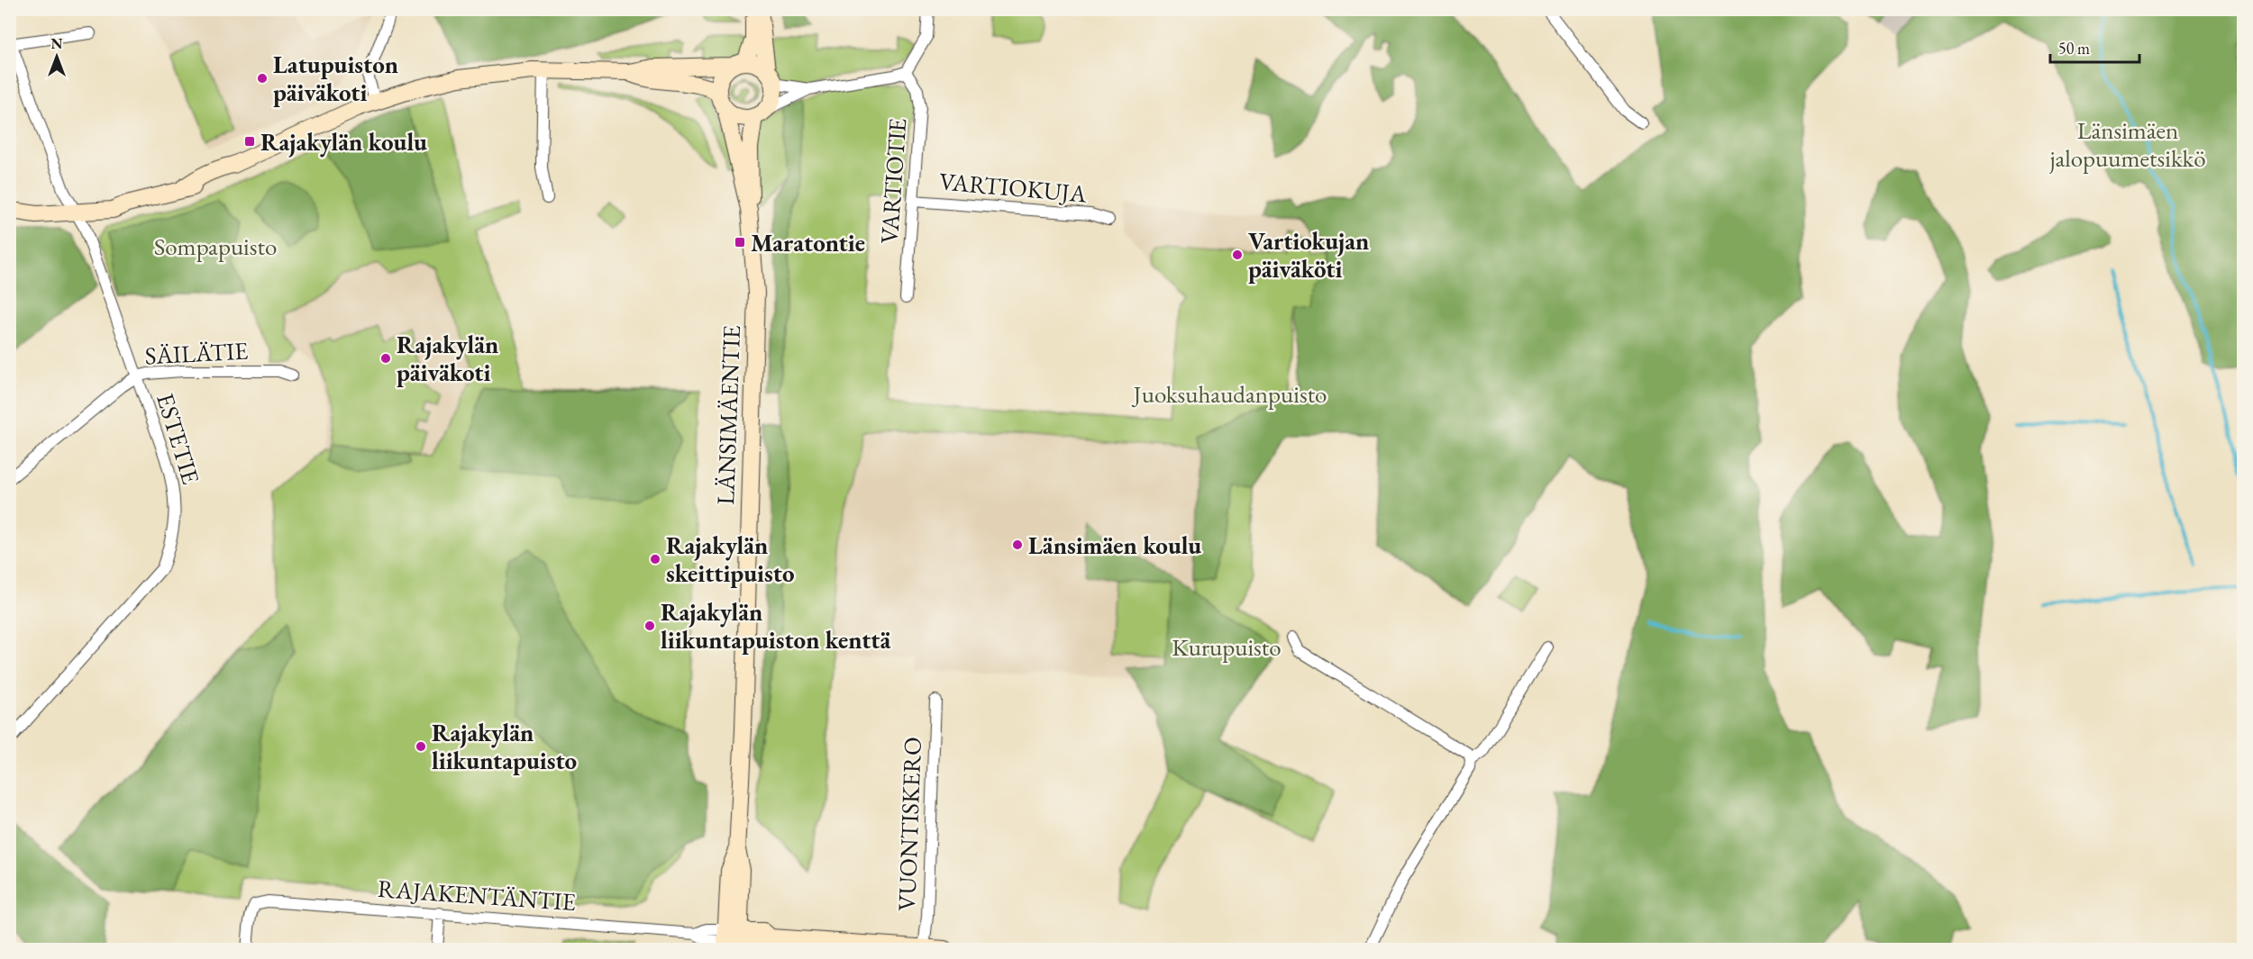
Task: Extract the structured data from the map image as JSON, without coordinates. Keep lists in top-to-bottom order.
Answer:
{
  "streets": {
    "main road": ["LÄNSIMÄENTIE"],
    "street": [
      "VARTIOTIE",
      "VARTIOKUJA",
      "SÄILÄTIE",
      "ESTETIE",
      "VUONTISKERO",
      "RAJAKENTÄNTIE"
    ]
  },
  "crossings": [
    ["VARTIOTIE", "VARTIOKUJA"],
    ["SÄILÄTIE", "ESTETIE"],
    ["LÄNSIMÄENTIE", "RAJAKENTÄNTIE"]
  ],
  "parks": [
    "Länsimäen jalopuumetsikkö",
    "Sompapuisto",
    "Juoksuhaudanpuisto",
    "Kurupuisto"
  ],
  "places": {
    "other": [
      "Latupuiston päiväkoti",
      "Vartiokujan päiväköti",
      "Rajakylän päiväkoti",
      "Länsimäen koulu",
      "Rajakylän skeittipuisto",
      "Rajakylän liikuntapuiston kenttä",
      "Rajakylän liikuntapuisto"
    ],
    "transit": ["Rajakylän koulu", "Maratontie"]
  },
  "scale_bar": "50 m",
  "north": "top"
}
